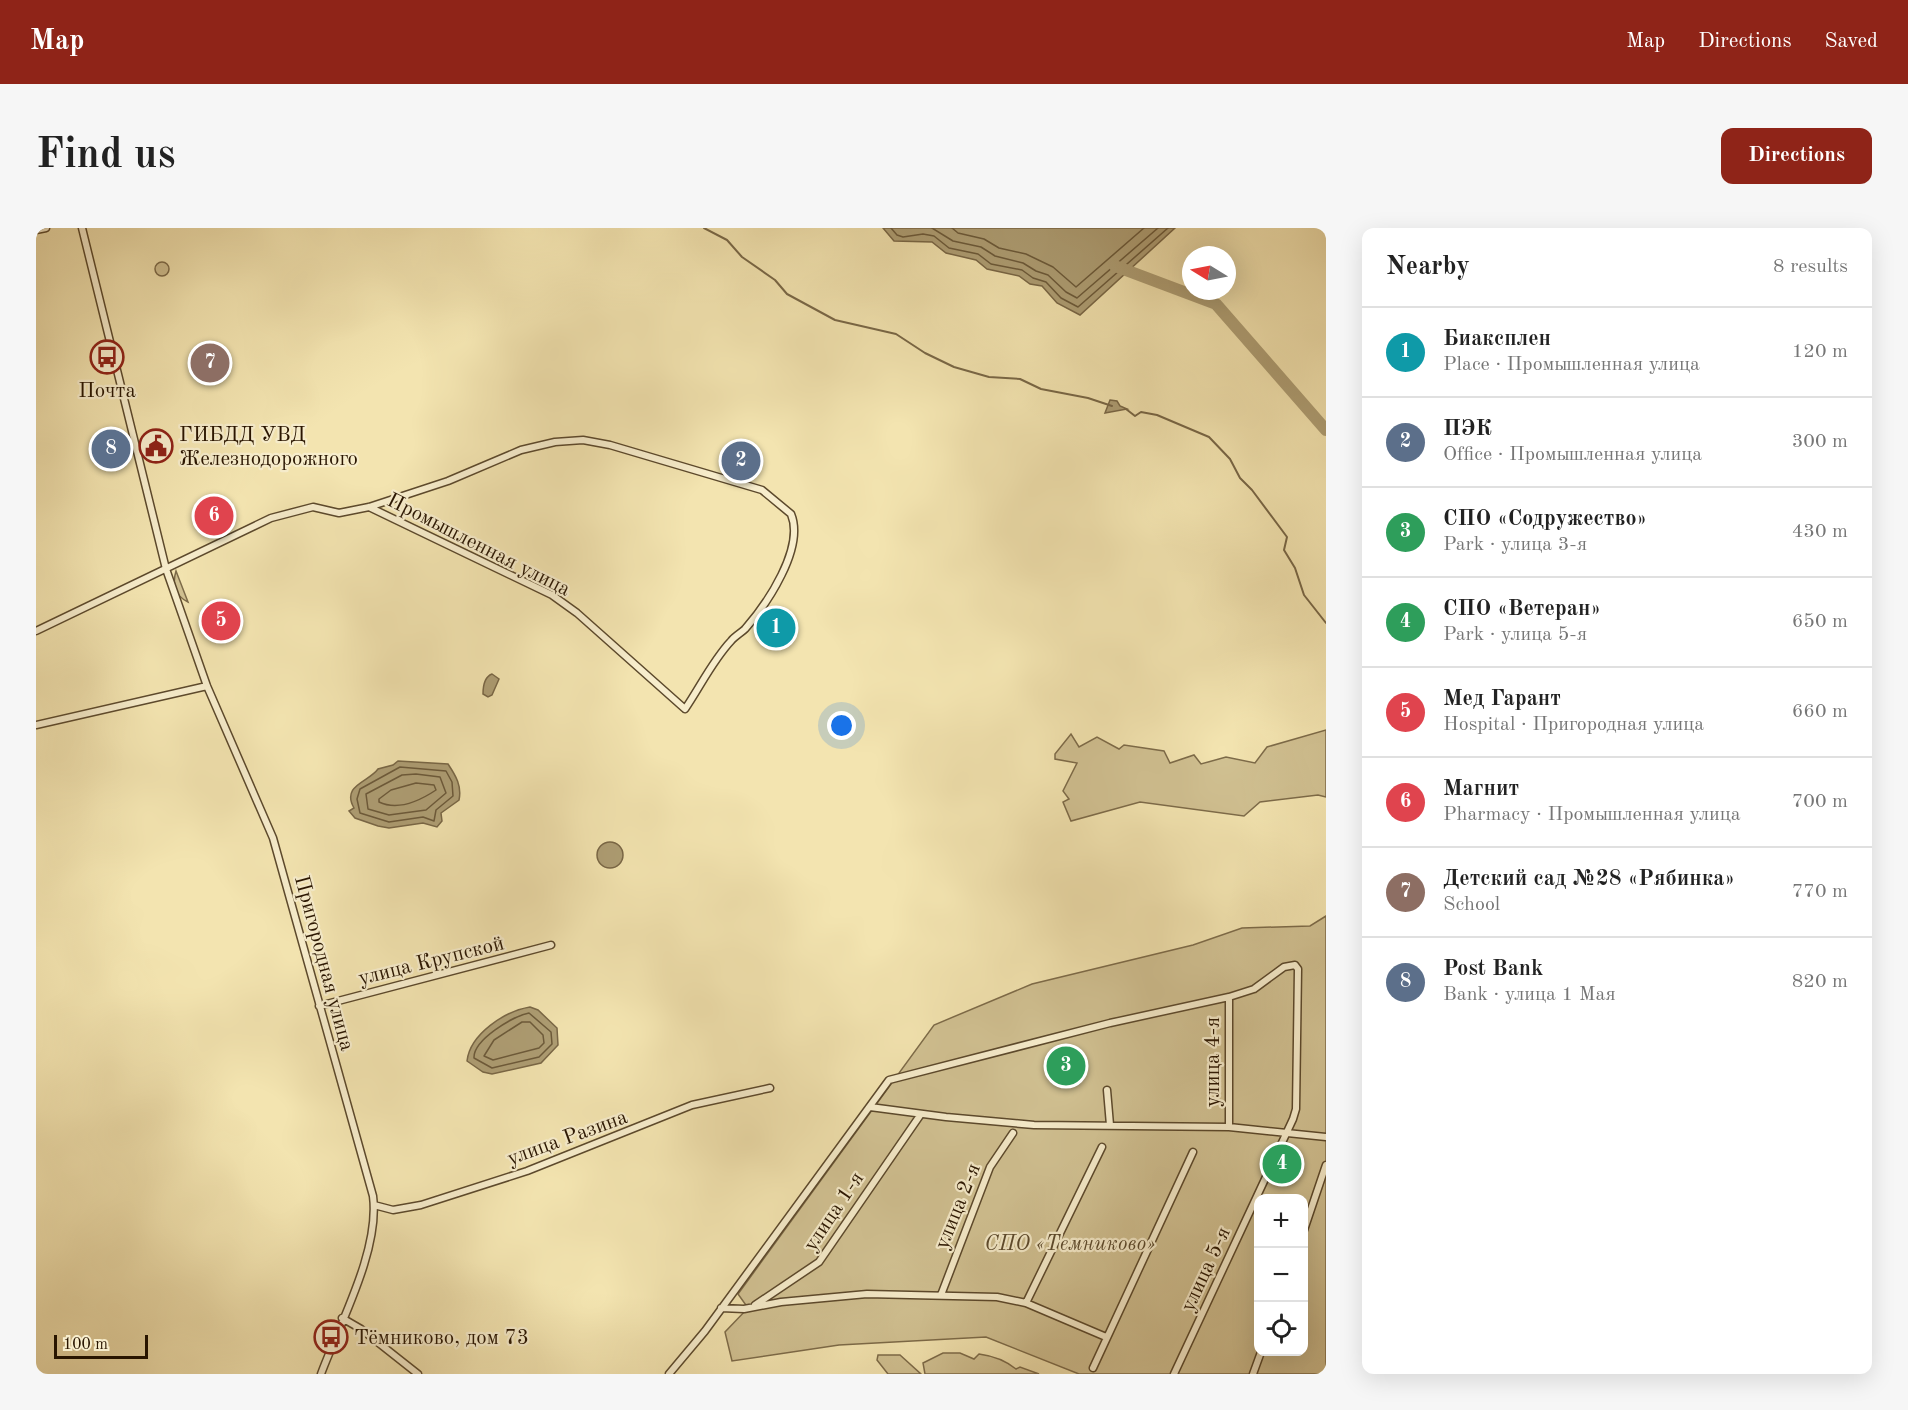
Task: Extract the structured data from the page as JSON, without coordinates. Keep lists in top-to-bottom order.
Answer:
{
  "streets": {
    "street": [
      "Промышленная улица",
      "улица Крупской",
      "Пригородная улица",
      "улица 4-я",
      "улица Разина",
      "улица 2-я",
      "улица 1-я",
      "улица 5-я"
    ]
  },
  "crossings": [
    ["Промышленная улица", "Пригородная улица"],
    ["улица Крупской", "Пригородная улица"],
    ["Пригородная улица", "улица Разина"],
    ["улица 4-я", "улица 5-я"]
  ],
  "parks": ["СПО «Темниково»"],
  "places": {
    "bus stop": ["Почта", "Тёмниково, дом 73"],
    "public building": ["ГИБДД УВД Железнодорожного"]
  },
  "scale_bar": "100 m",
  "north": "left",
  "page": {
    "header": "Map",
    "nav": ["Map", "Directions", "Saved"],
    "buttons": "Directions",
    "title": "Find us",
    "heading": ["Nearby", "8 results"],
    "list": [
      {
        "mark": "1",
        "name": "Биаксплен",
        "note": "Place · Промышленная улица",
        "value": "120 m"
      },
      {
        "mark": "2",
        "name": "ПЭК",
        "note": "Office · Промышленная улица",
        "value": "300 m"
      },
      {
        "mark": "3",
        "name": "СПО «Содружество»",
        "note": "Park · улица 3-я",
        "value": "430 m"
      },
      {
        "mark": "4",
        "name": "СПО «Ветеран»",
        "note": "Park · улица 5-я",
        "value": "650 m"
      },
      {
        "mark": "5",
        "name": "Мед Гарант",
        "note": "Hospital · Пригородная улица",
        "value": "660 m"
      },
      {
        "mark": "6",
        "name": "Магнит",
        "note": "Pharmacy · Промышленная улица",
        "value": "700 m"
      },
      {
        "mark": "7",
        "name": "Детский сад №28 «Рябинка»",
        "note": "School",
        "value": "770 m"
      },
      {
        "mark": "8",
        "name": "Post Bank",
        "note": "Bank · улица 1 Мая",
        "value": "820 m"
      }
    ],
    "pins": [
      "7",
      "8",
      "2",
      "6",
      "5",
      "1",
      "3",
      "4"
    ],
    "map_buttons": ["+", "−"],
    "scale": "100 m"
  }
}
